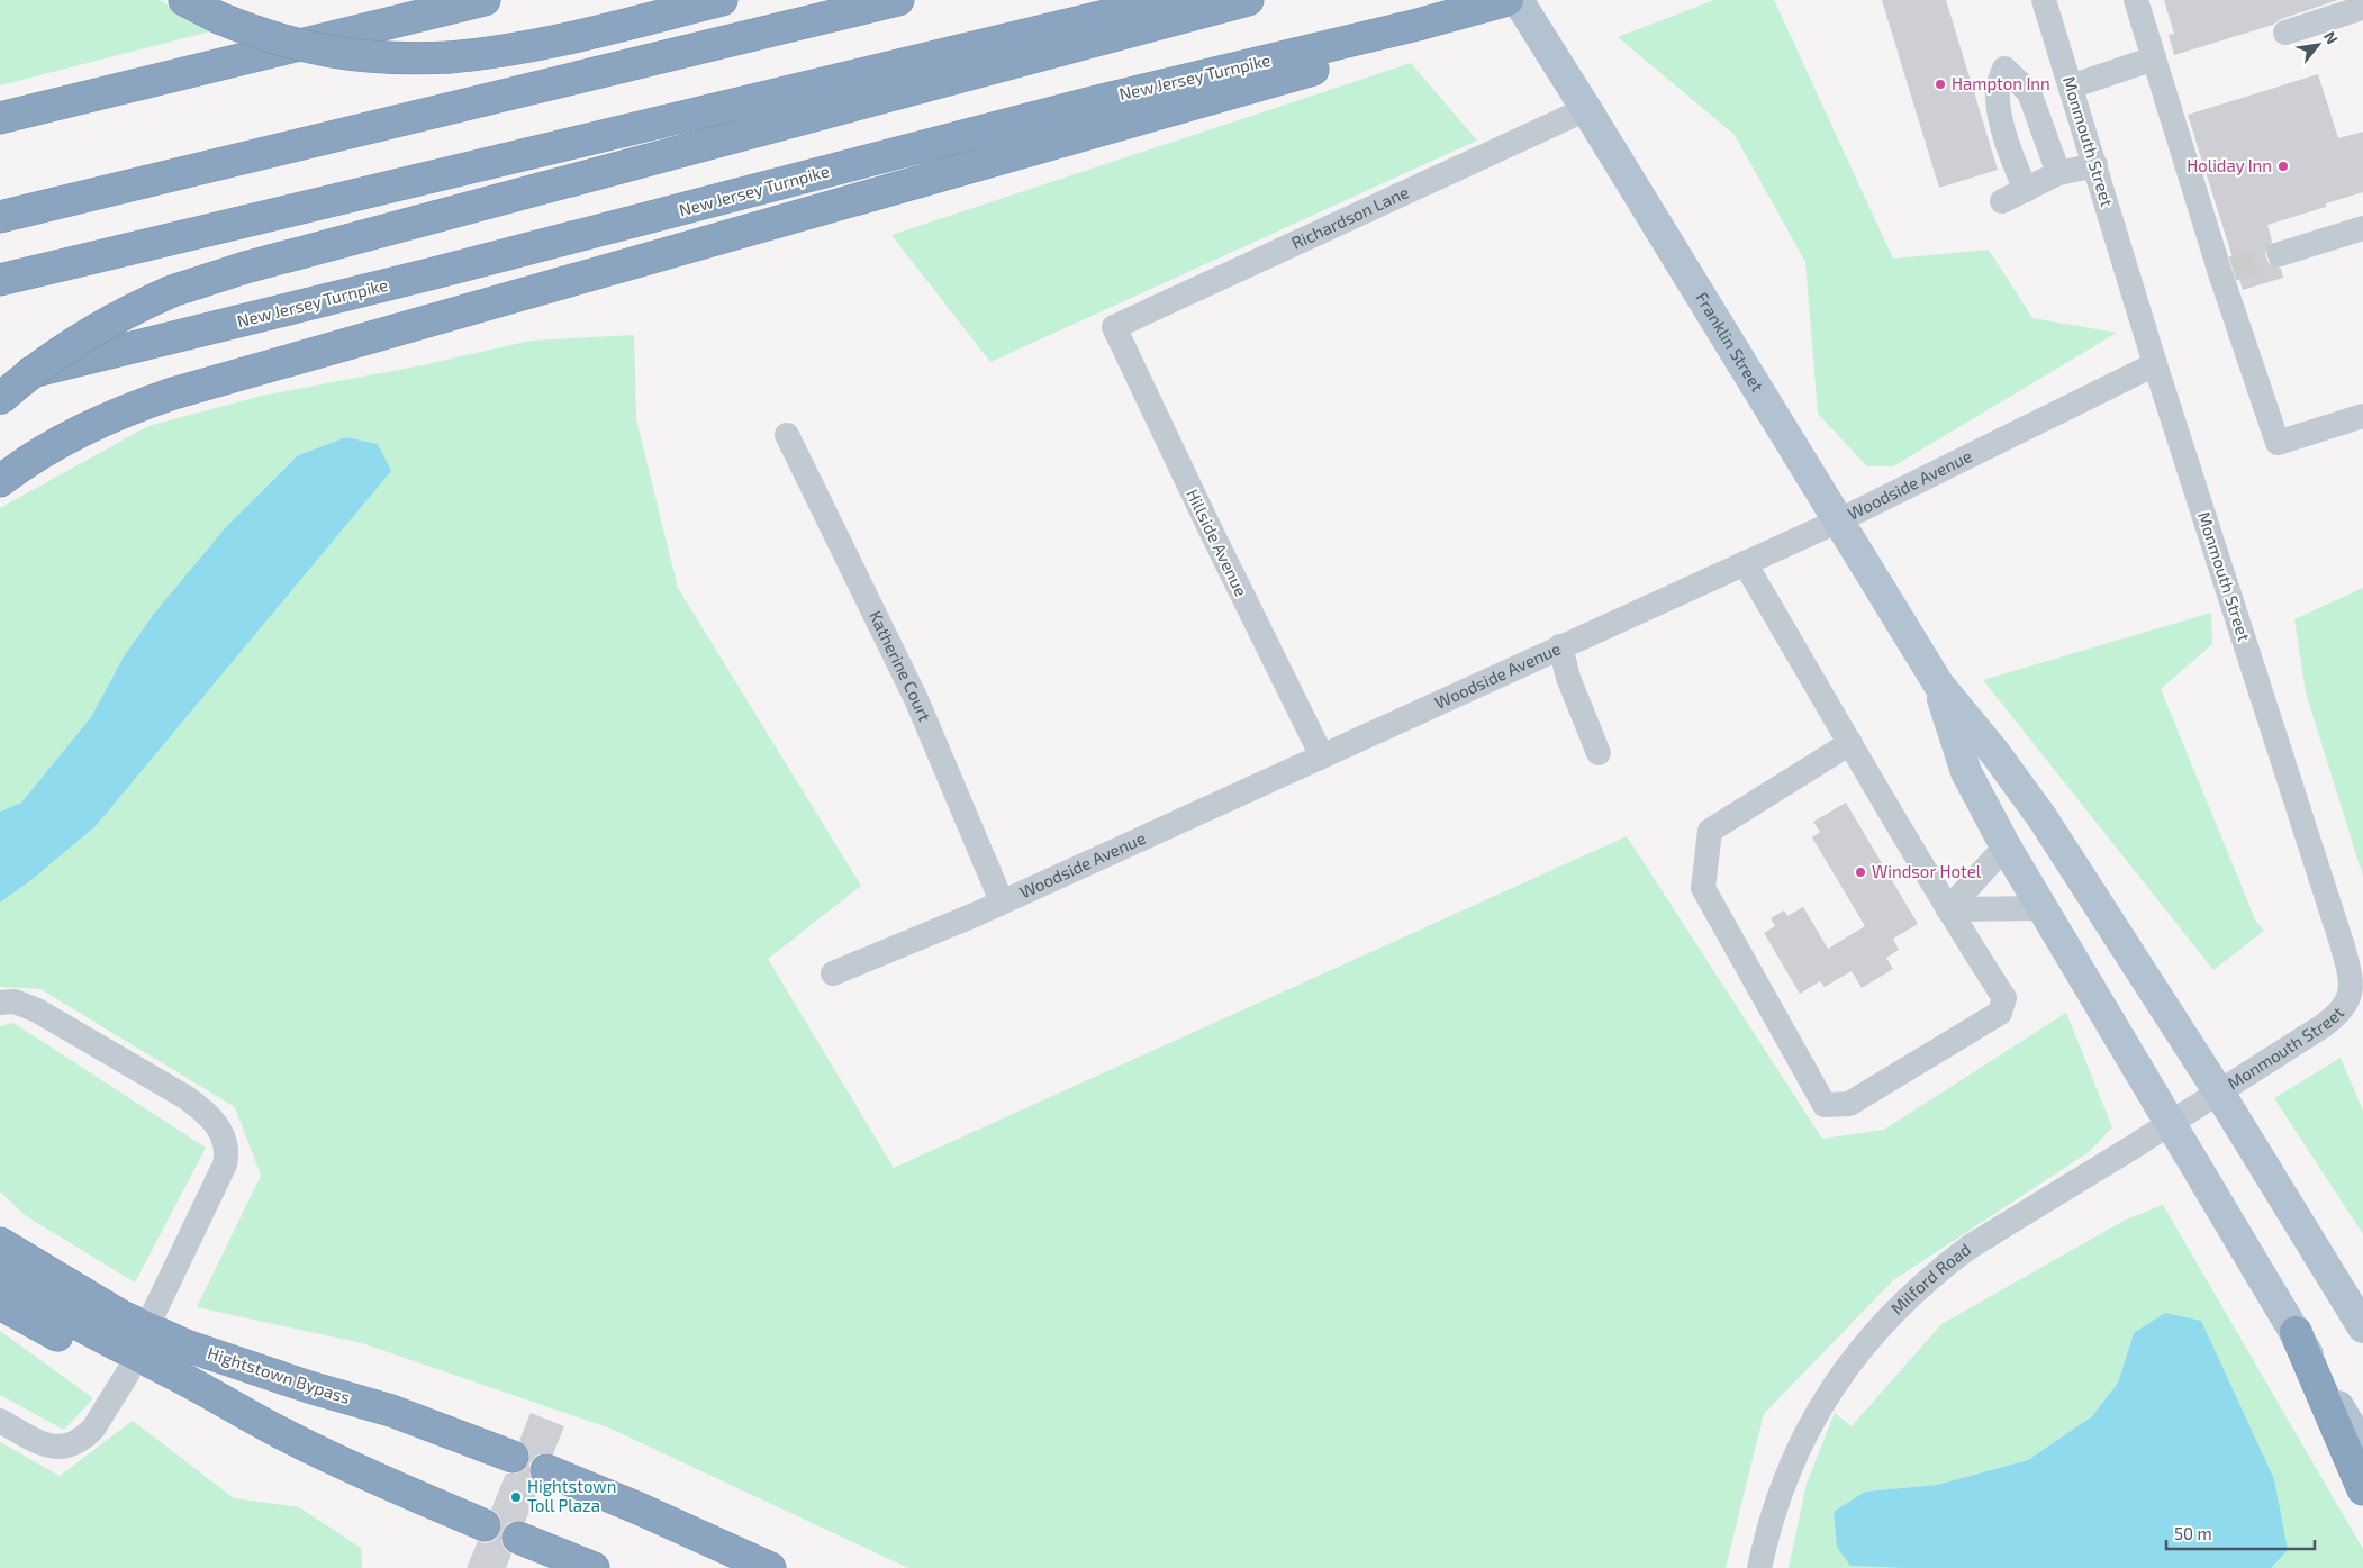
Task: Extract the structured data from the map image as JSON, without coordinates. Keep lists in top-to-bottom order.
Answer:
{
  "streets": {
    "highway": ["New Jersey Turnpike", "Hightstown Bypass"],
    "main road": ["Franklin Street"],
    "street": [
      "Monmouth Street",
      "Richardson Lane",
      "Woodside Avenue",
      "Hillside Avenue",
      "Katherine Court",
      "Milford Road"
    ]
  },
  "crossings": [
    ["Monmouth Street", "Woodside Avenue"],
    ["Monmouth Street", "Milford Road"],
    ["Richardson Lane", "Franklin Street"],
    ["Richardson Lane", "Hillside Avenue"],
    ["Franklin Street", "Woodside Avenue"],
    ["Woodside Avenue", "Hillside Avenue"],
    ["Woodside Avenue", "Katherine Court"]
  ],
  "places": [
    "Hampton Inn",
    "Holiday Inn",
    "Windsor Hotel",
    "Hightstown Toll Plaza"
  ],
  "scale_bar": "50 m",
  "north": "top right"
}
